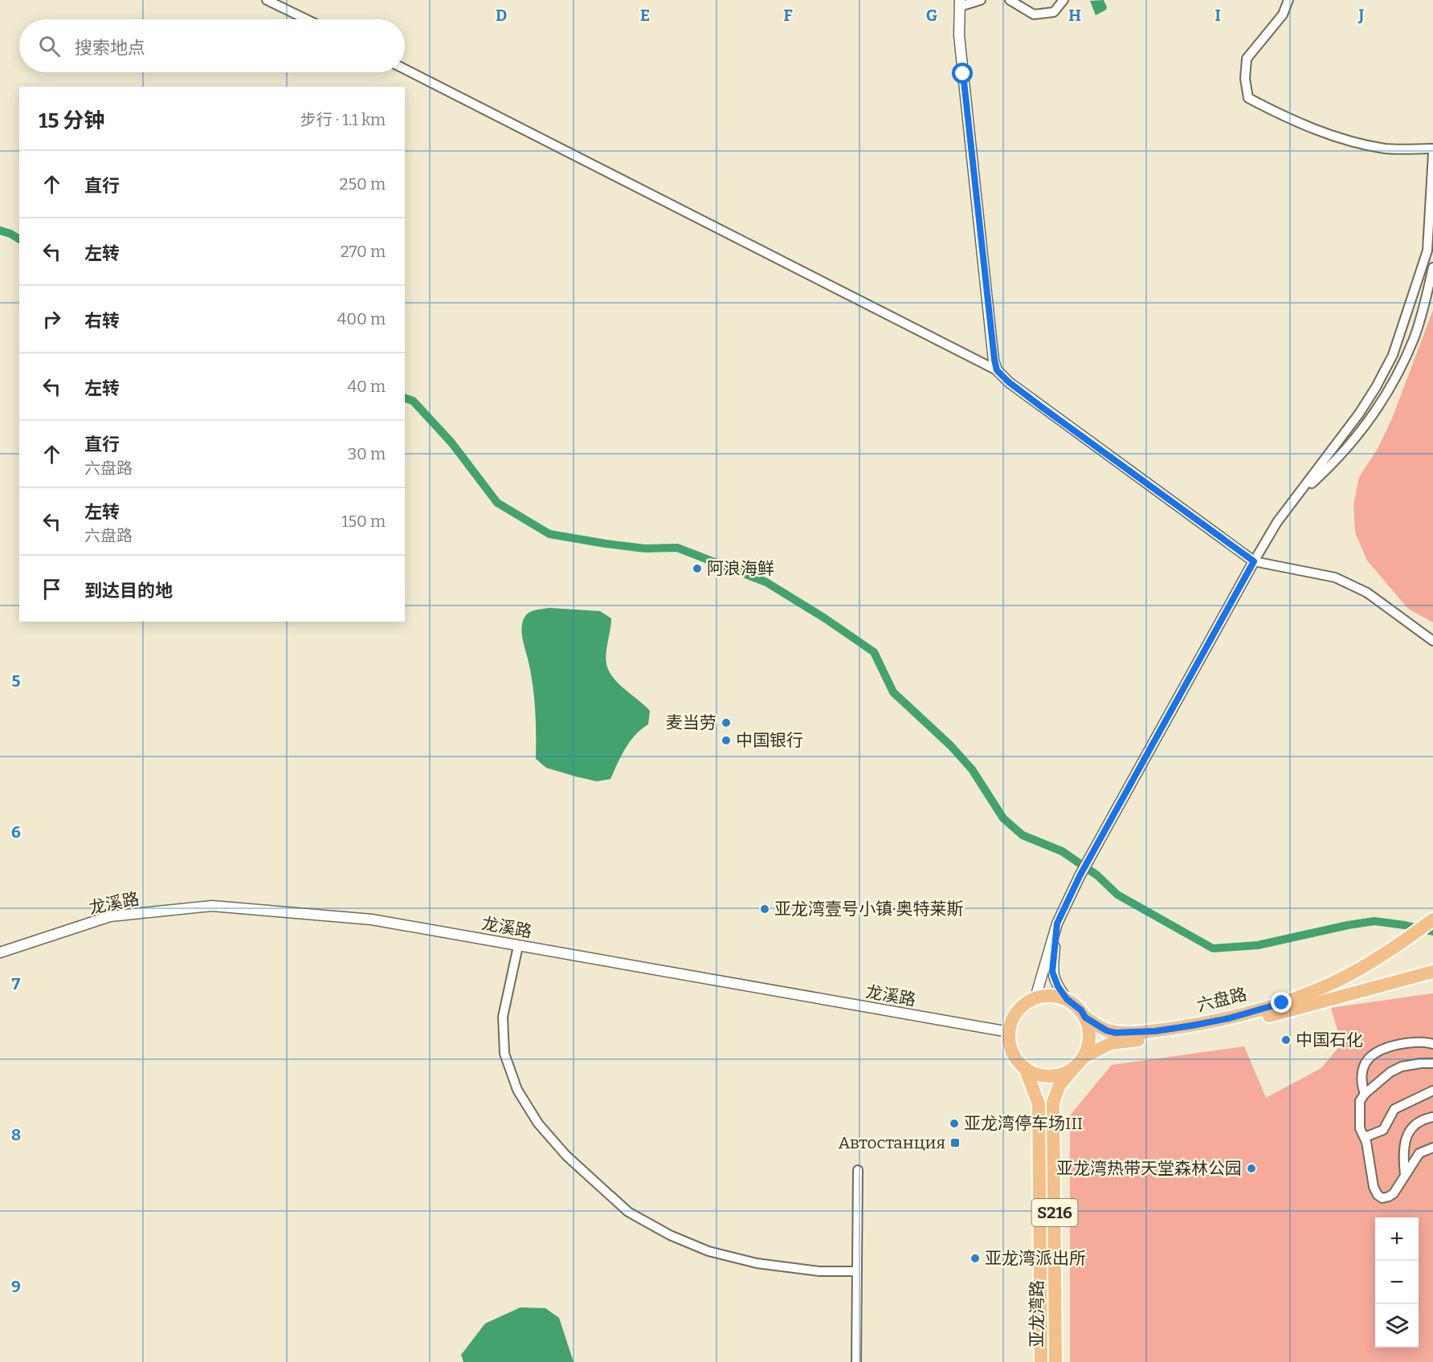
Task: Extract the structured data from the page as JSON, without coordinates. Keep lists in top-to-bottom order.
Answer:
{
  "streets": {
    "main road": ["六盘路", "S216", "亚龙湾路"],
    "street": ["龙溪路"]
  },
  "crossings": [
    ["龙溪路", "六盘路"],
    ["龙溪路", "S216"],
    ["龙溪路", "亚龙湾路"],
    ["六盘路", "S216"],
    ["六盘路", "亚龙湾路"],
    ["S216", "亚龙湾路"]
  ],
  "places": {
    "other": [
      "阿浪海鲜",
      "麦当劳",
      "中国银行",
      "亚龙湾壹号小镇·奥特莱斯",
      "中国石化",
      "亚龙湾停车场III",
      "亚龙湾热带天堂森林公园",
      "亚龙湾派出所"
    ],
    "transit": ["Автостанция"]
  },
  "page": {
    "search": "搜索地点",
    "heading": ["15 分钟", "步行 · 1.1 km"],
    "list": [
      ["直行", "250 m"],
      ["左转", "270 m"],
      ["右转", "400 m"],
      ["左转", "40 m"],
      ["直行", "六盘路", "30 m"],
      ["左转", "六盘路", "150 m"],
      "到达目的地"
    ],
    "map_buttons": ["+", "−"]
  },
  "grid": {
    "columns": [
      "D",
      "E",
      "F",
      "G",
      "H",
      "I",
      "J"
    ],
    "rows": [
      "5",
      "6",
      "7",
      "8",
      "9"
    ]
  }
}
